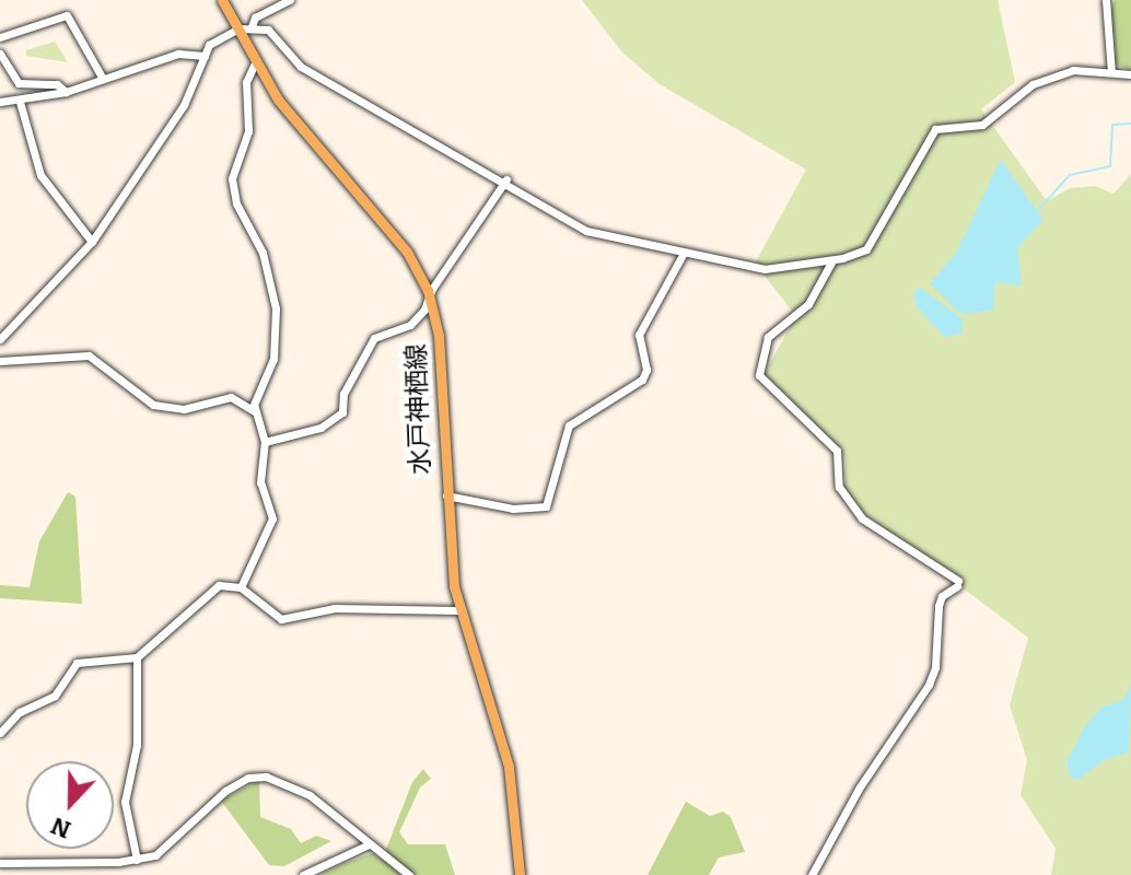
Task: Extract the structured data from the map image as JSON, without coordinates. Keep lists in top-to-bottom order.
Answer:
{
  "streets": {
    "main road": ["水戸神栖線"]
  },
  "north": "bottom"
}
